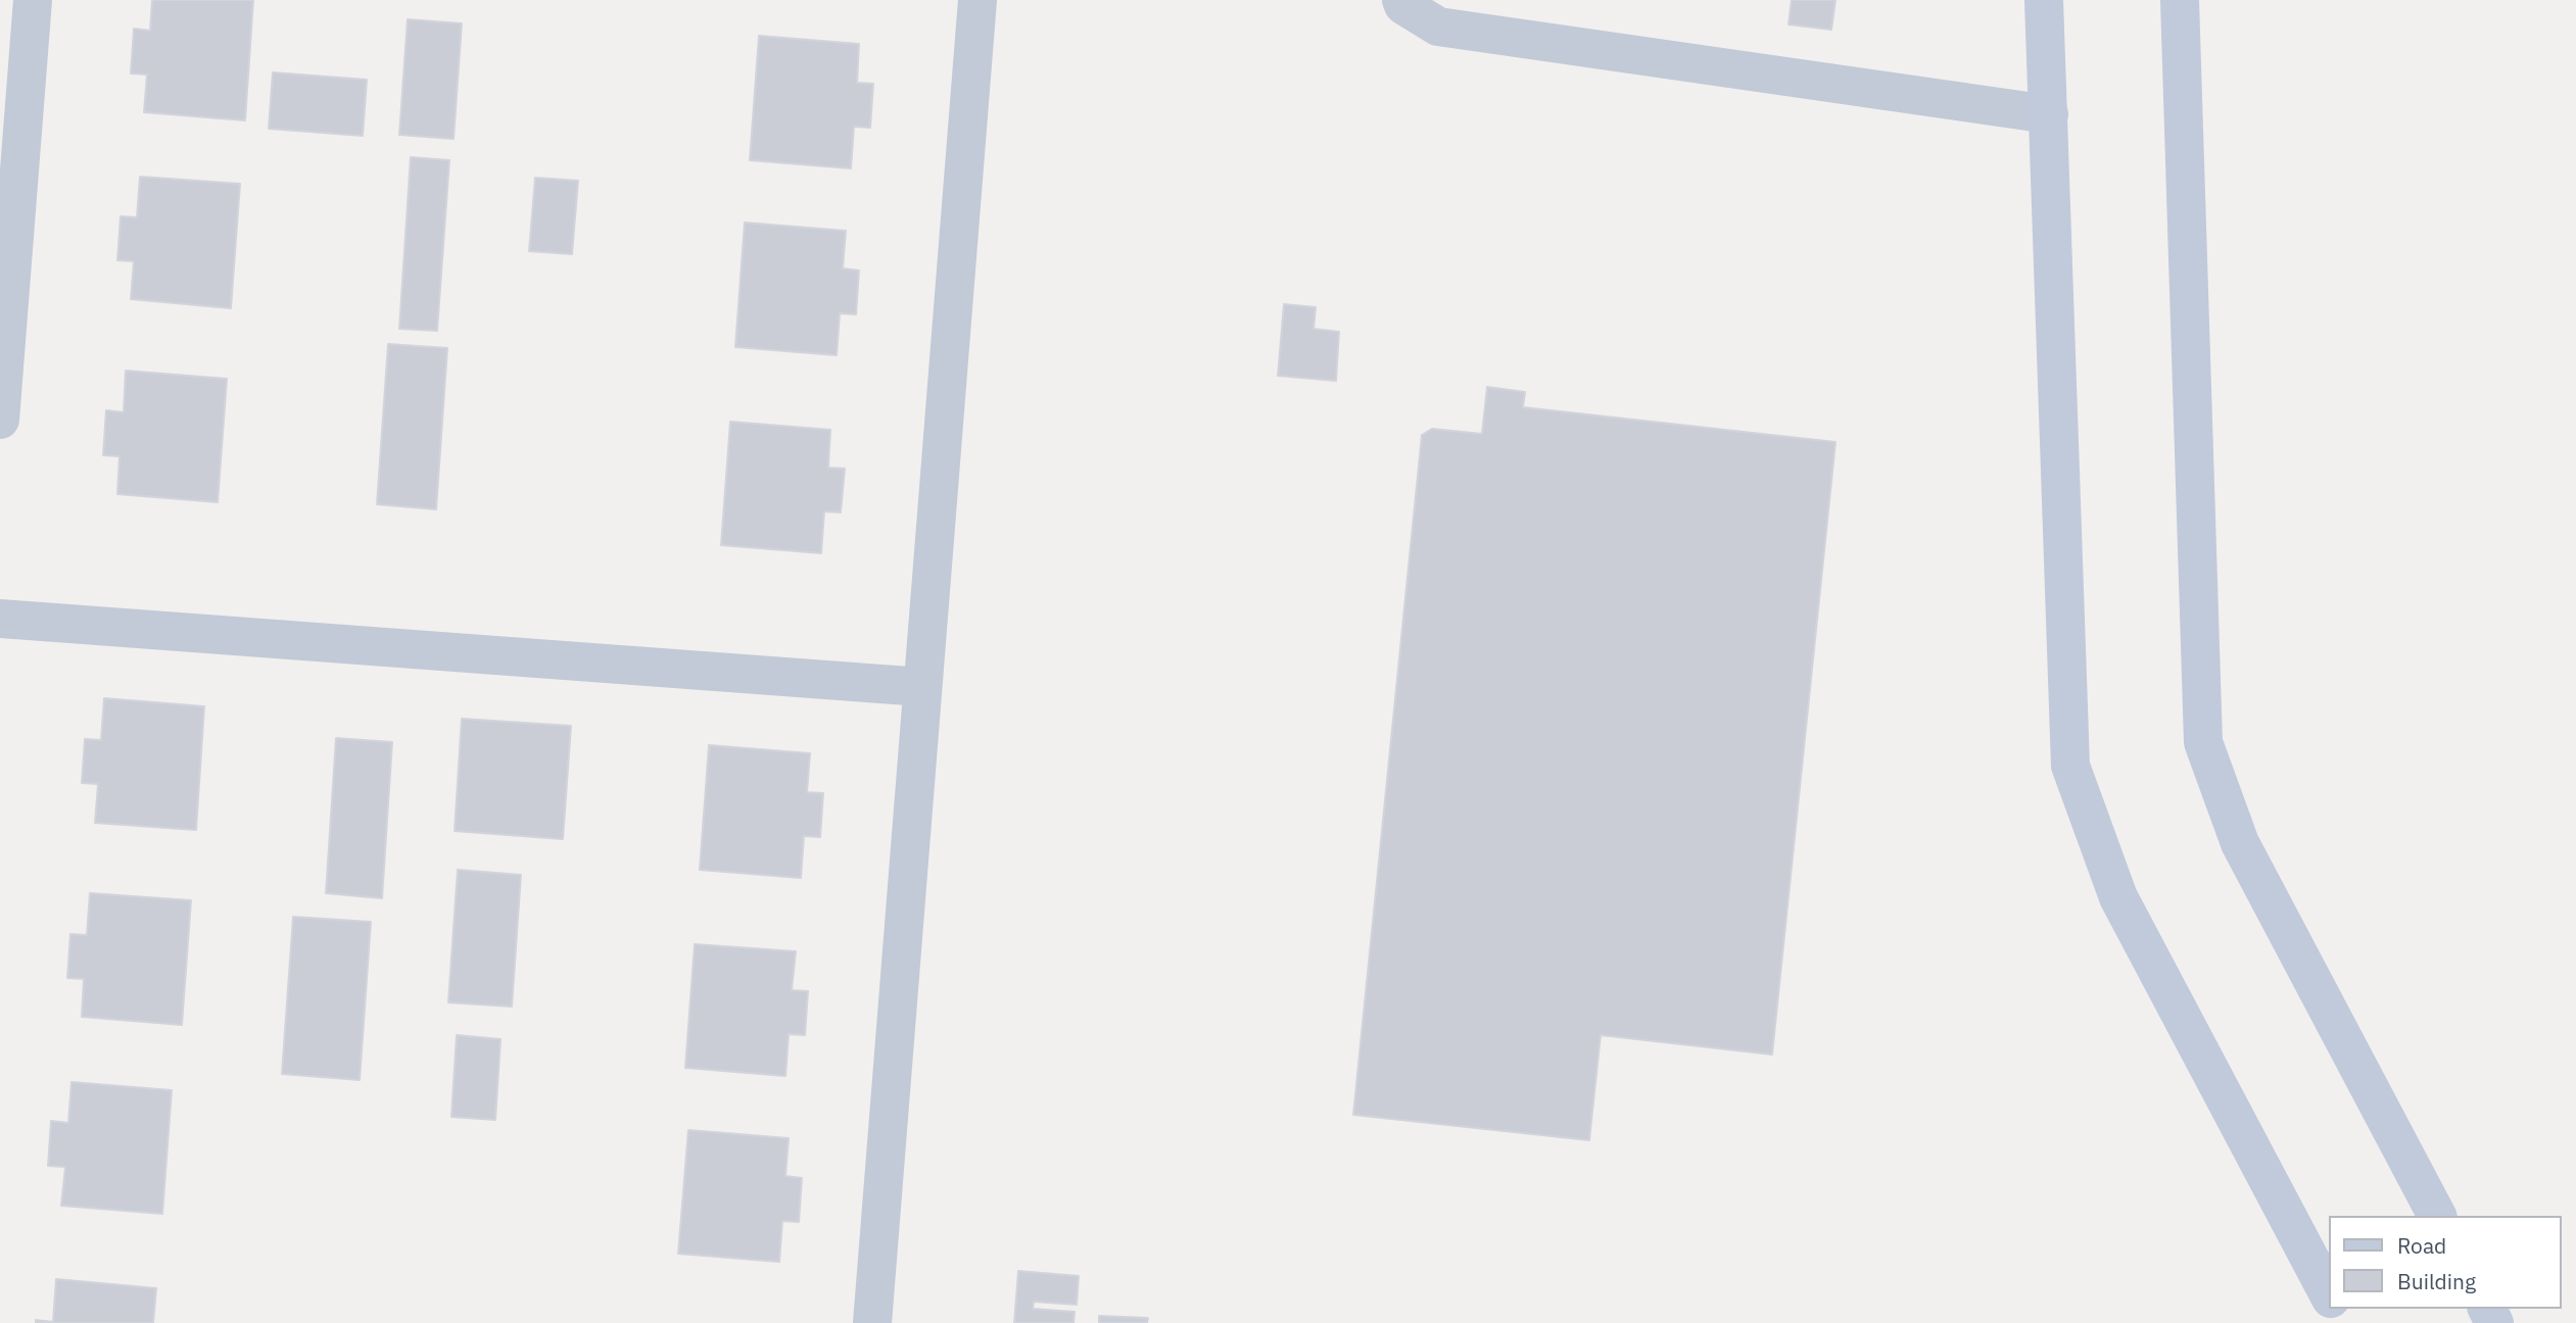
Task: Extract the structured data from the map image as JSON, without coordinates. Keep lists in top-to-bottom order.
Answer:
{
  "legend": ["Road", "Building"]
}
